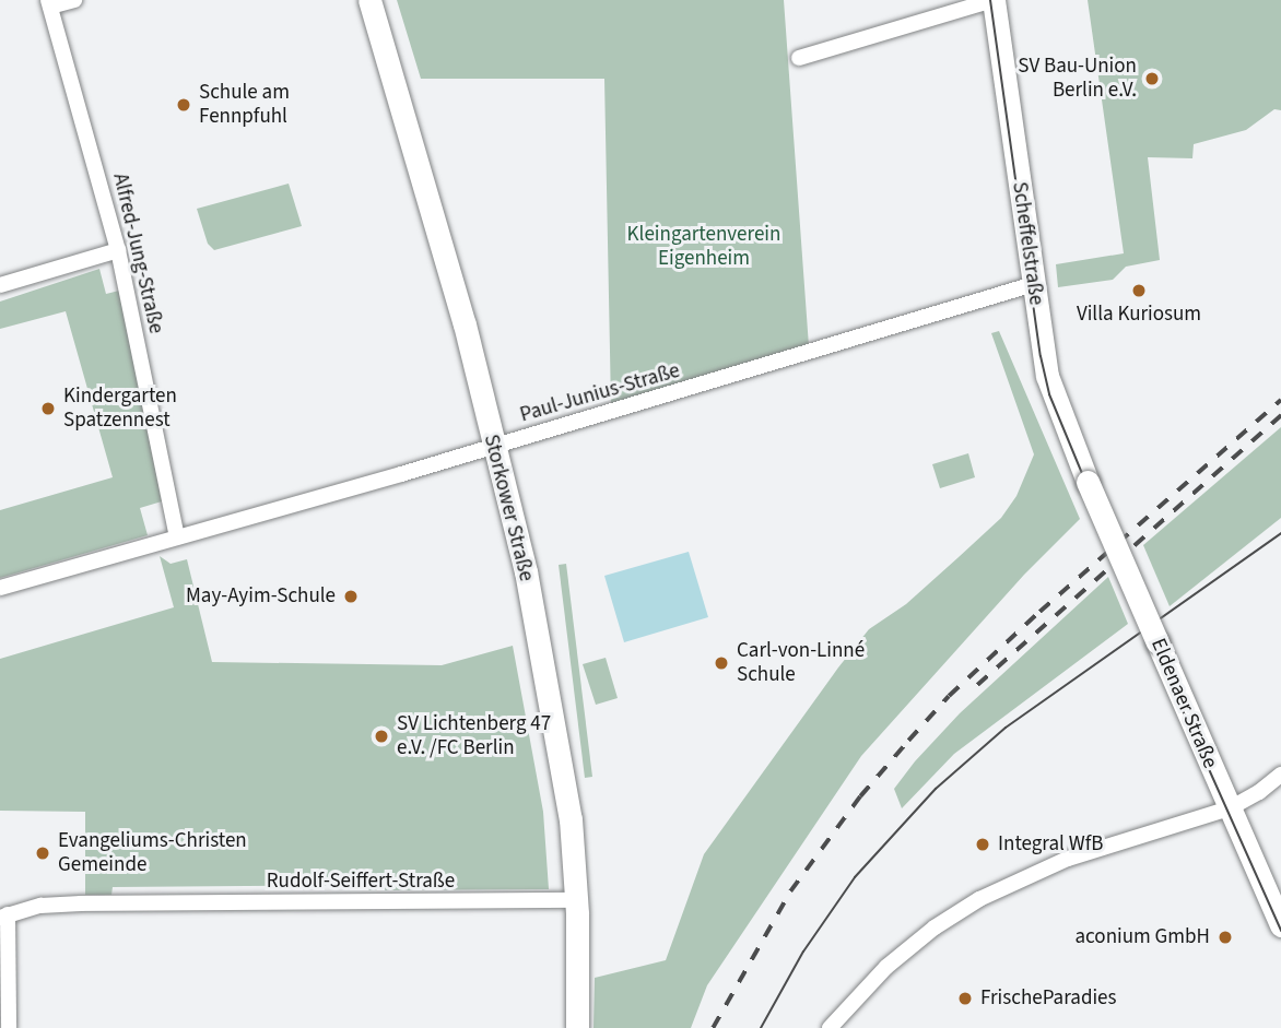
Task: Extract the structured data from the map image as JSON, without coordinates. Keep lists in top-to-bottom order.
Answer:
{
  "streets": {
    "main road": ["Scheffelstraße", "Storkower Straße", "Eldenaer Straße"],
    "street": ["Alfred-Jung-Straße", "Paul-Junius-Straße", "Rudolf-Seiffert-Straße"]
  },
  "crossings": [
    ["Scheffelstraße", "Paul-Junius-Straße"],
    ["Scheffelstraße", "Eldenaer Straße"],
    ["Alfred-Jung-Straße", "Paul-Junius-Straße"],
    ["Paul-Junius-Straße", "Storkower Straße"],
    ["Storkower Straße", "Rudolf-Seiffert-Straße"]
  ],
  "parks": ["Kleingartenverein Eigenheim"],
  "places": [
    "SV Bau-Union Berlin e.V.",
    "Schule am Fennpfuhl",
    "Villa Kuriosum",
    "Kindergarten Spatzennest",
    "May-Ayim-Schule",
    "Carl-von-Linné Schule",
    "SV Lichtenberg 47 e.V. /FC Berlin",
    "Integral WfB",
    "Evangeliums-Christen Gemeinde",
    "aconium GmbH",
    "FrischeParadies"
  ]
}
